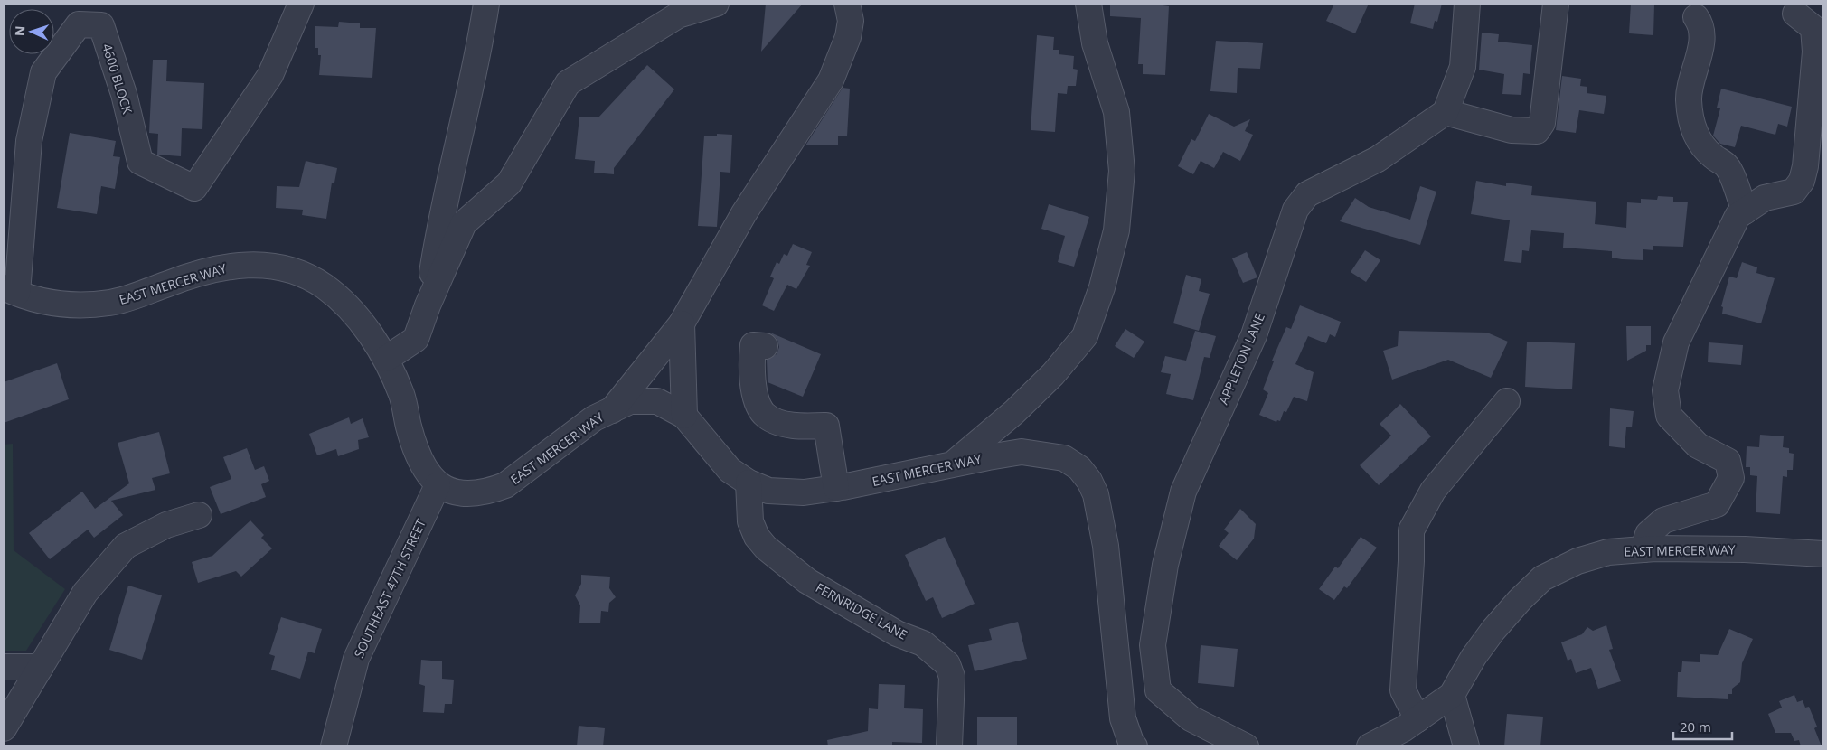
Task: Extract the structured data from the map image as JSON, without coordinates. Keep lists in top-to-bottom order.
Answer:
{
  "streets": {
    "street": [
      "4600 BLOCK",
      "EAST MERCER WAY",
      "APPLETON LANE",
      "SOUTHEAST 47TH STREET",
      "FERNRIDGE LANE"
    ]
  },
  "crossings": [
    ["4600 BLOCK", "EAST MERCER WAY"],
    ["EAST MERCER WAY", "SOUTHEAST 47TH STREET"],
    ["EAST MERCER WAY", "FERNRIDGE LANE"]
  ],
  "scale_bar": "20 m",
  "north": "left"
}
